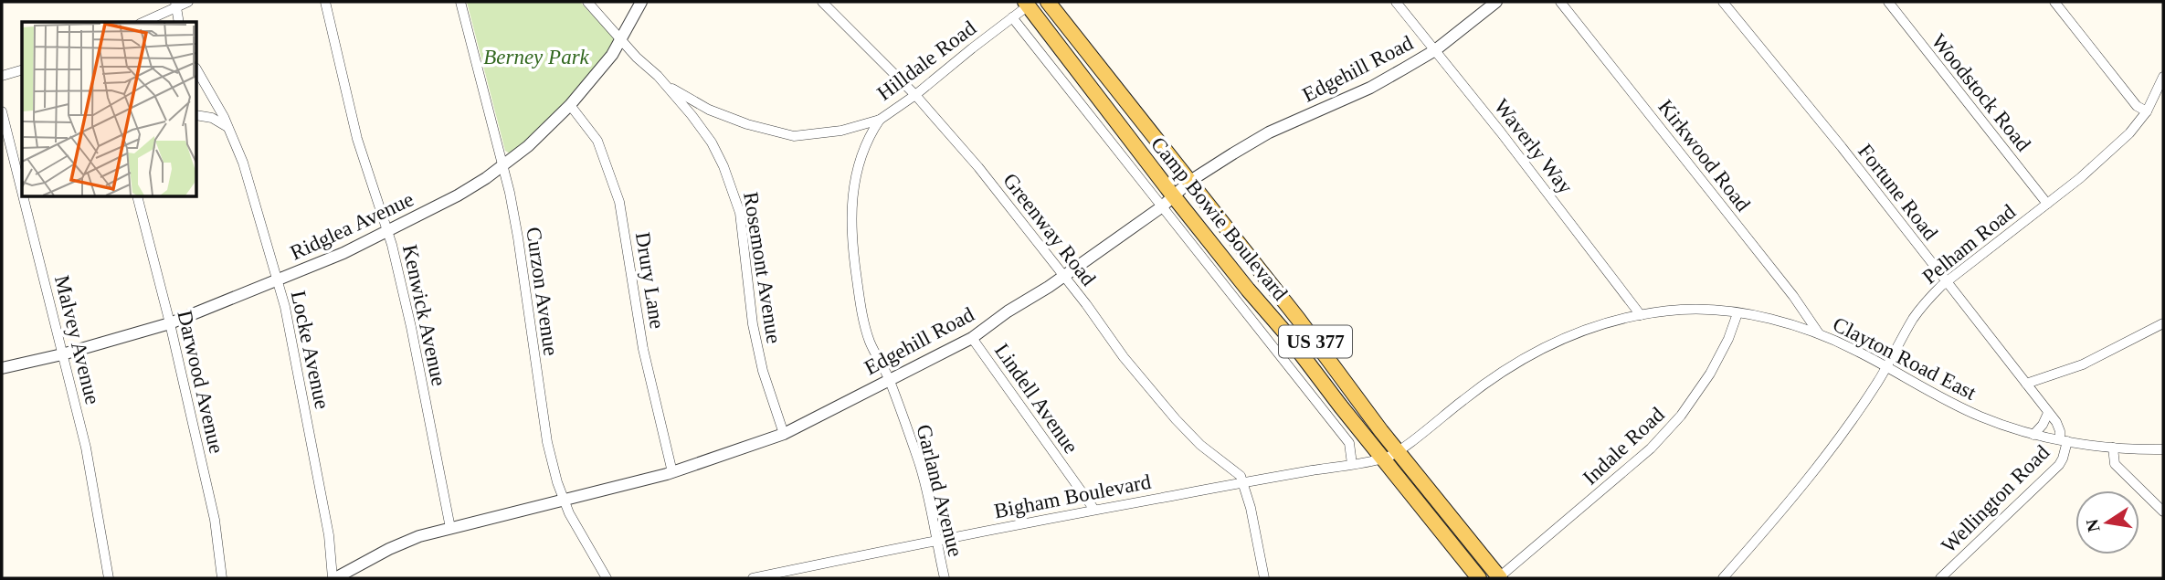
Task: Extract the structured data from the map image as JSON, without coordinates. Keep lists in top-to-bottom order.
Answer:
{
  "streets": {
    "main road": ["Camp Bowie Boulevard", "US 377"],
    "street": [
      "Hilldale Road",
      "Edgehill Road",
      "Woodstock Road",
      "Waverly Way",
      "Kirkwood Road",
      "Fortune Road",
      "Ridglea Avenue",
      "Greenway Road",
      "Pelham Road",
      "Rosemont Avenue",
      "Drury Lane",
      "Curzon Avenue",
      "Kenwick Avenue",
      "Malvey Avenue",
      "Locke Avenue",
      "Clayton Road East",
      "Darwood Avenue",
      "Lindell Avenue",
      "Indale Road",
      "Garland Avenue",
      "Bigham Boulevard",
      "Wellington Road"
    ]
  },
  "crossings": [
    ["Hilldale Road", "Camp Bowie Boulevard"],
    ["Hilldale Road", "Greenway Road"],
    ["Hilldale Road", "Rosemont Avenue"],
    ["Hilldale Road", "Garland Avenue"],
    ["Edgehill Road", "Waverly Way"],
    ["Edgehill Road", "Camp Bowie Boulevard"],
    ["Edgehill Road", "Greenway Road"],
    ["Edgehill Road", "Rosemont Avenue"],
    ["Edgehill Road", "Drury Lane"],
    ["Edgehill Road", "Curzon Avenue"],
    ["Edgehill Road", "Kenwick Avenue"],
    ["Edgehill Road", "Locke Avenue"],
    ["Edgehill Road", "Lindell Avenue"],
    ["Edgehill Road", "Garland Avenue"],
    ["Woodstock Road", "Pelham Road"],
    ["Waverly Way", "Clayton Road East"],
    ["Kirkwood Road", "Clayton Road East"],
    ["Fortune Road", "Pelham Road"],
    ["Fortune Road", "Clayton Road East"],
    ["Fortune Road", "Wellington Road"],
    ["Camp Bowie Boulevard", "Clayton Road East"],
    ["Camp Bowie Boulevard", "Indale Road"],
    ["Camp Bowie Boulevard", "Bigham Boulevard"],
    ["Ridglea Avenue", "Rosemont Avenue"],
    ["Ridglea Avenue", "Drury Lane"],
    ["Ridglea Avenue", "Curzon Avenue"],
    ["Ridglea Avenue", "Kenwick Avenue"],
    ["Ridglea Avenue", "Malvey Avenue"],
    ["Ridglea Avenue", "Locke Avenue"],
    ["Ridglea Avenue", "Darwood Avenue"],
    ["Greenway Road", "Bigham Boulevard"],
    ["Pelham Road", "Clayton Road East"],
    ["Clayton Road East", "Indale Road"],
    ["Clayton Road East", "Bigham Boulevard"],
    ["Clayton Road East", "Wellington Road"],
    ["Lindell Avenue", "Bigham Boulevard"],
    ["Garland Avenue", "Bigham Boulevard"]
  ],
  "parks": ["Berney Park"],
  "north": "left"
}
